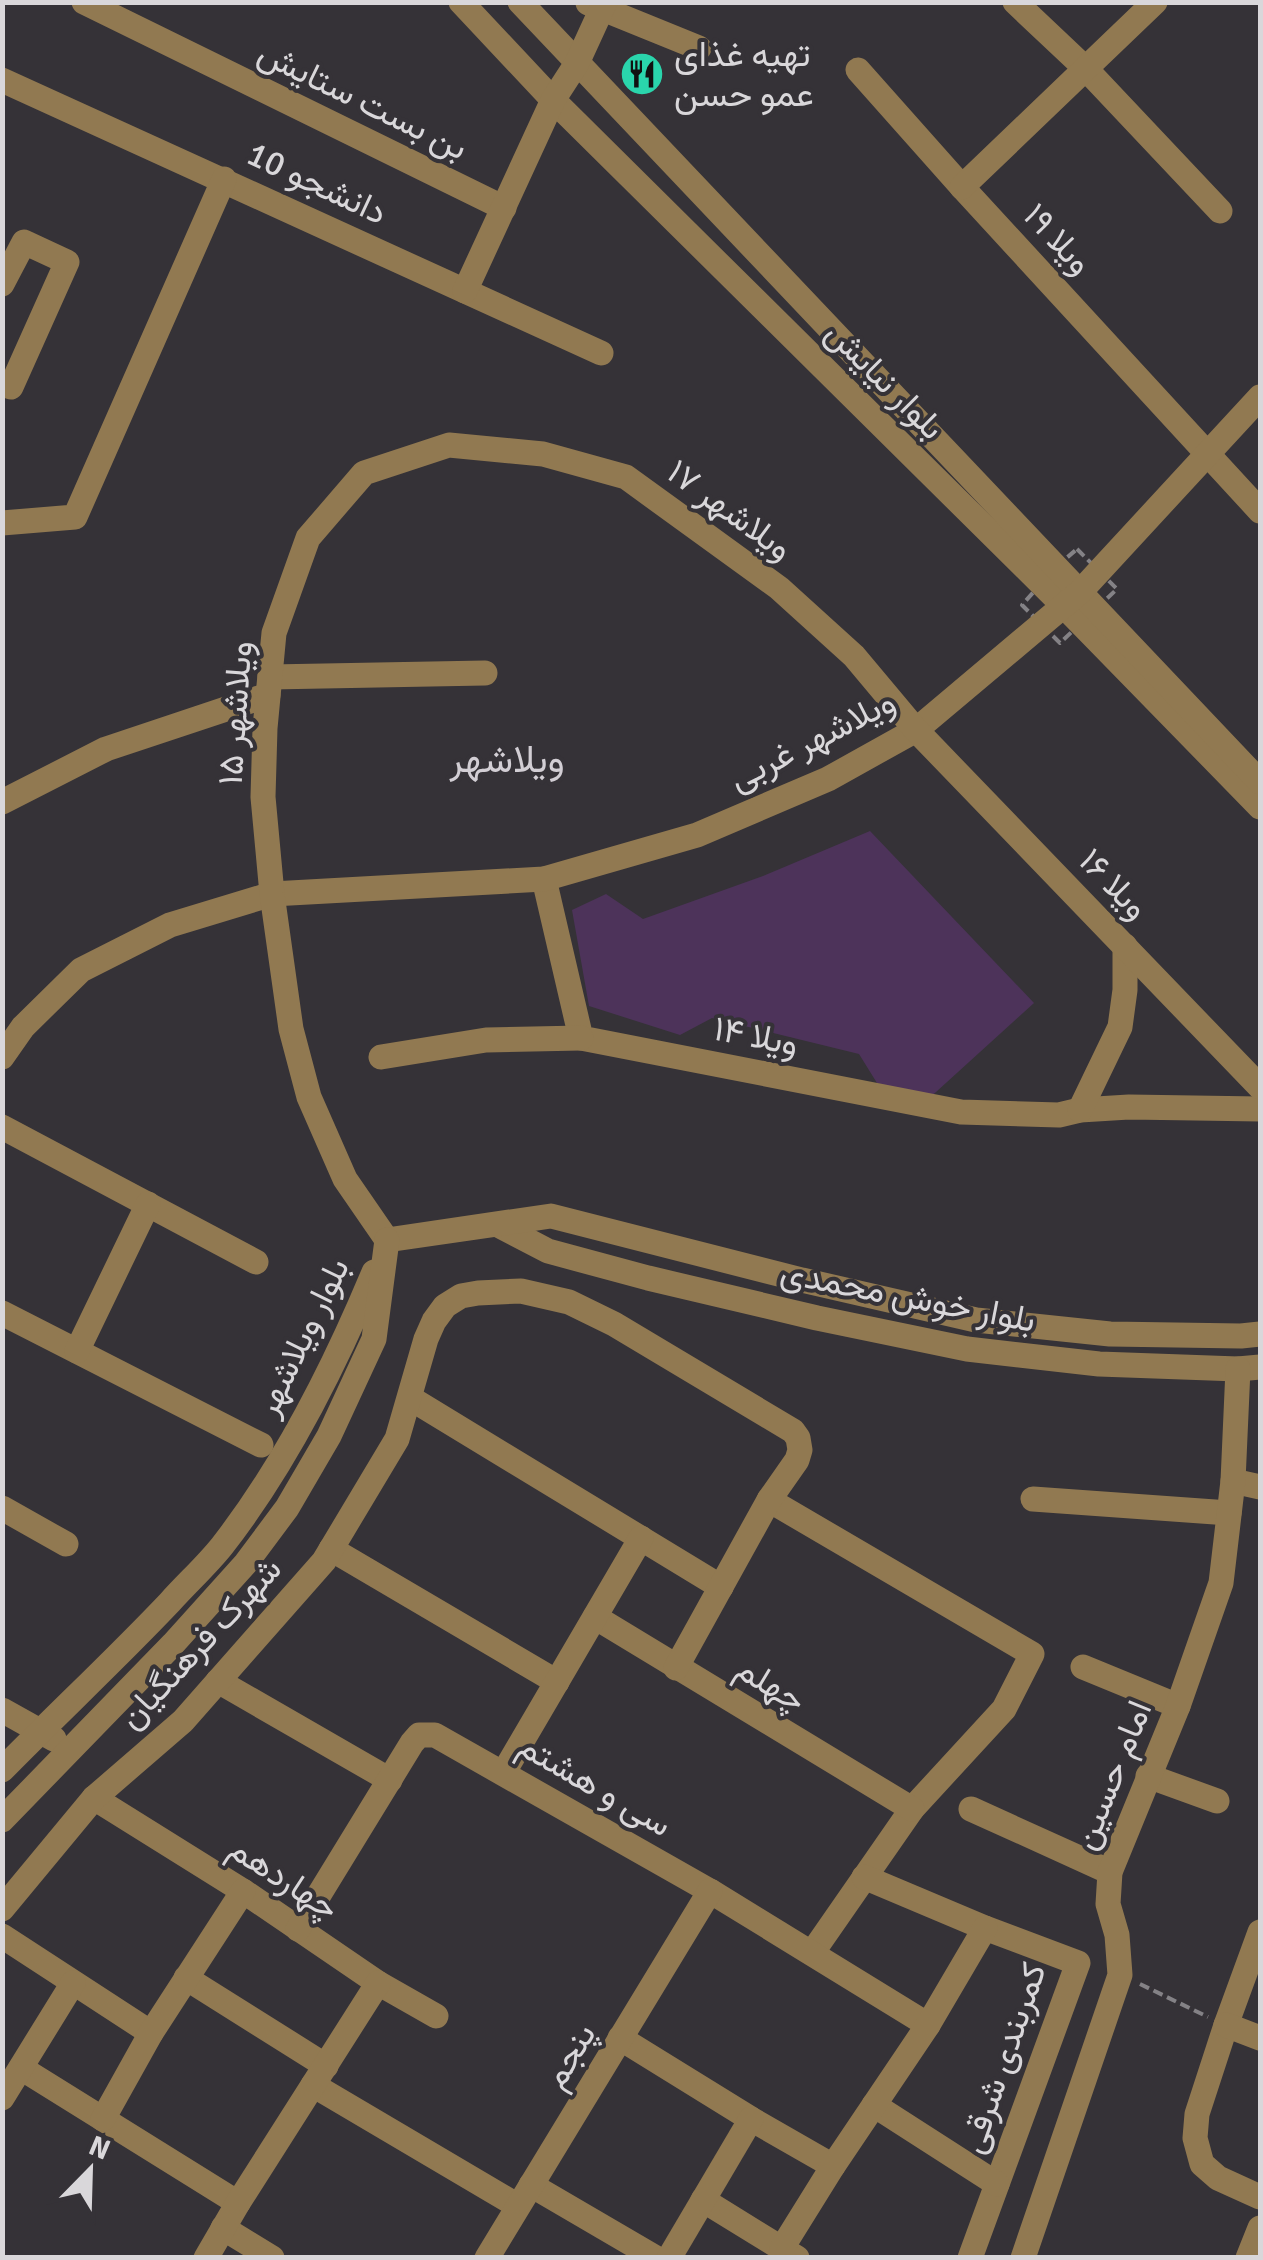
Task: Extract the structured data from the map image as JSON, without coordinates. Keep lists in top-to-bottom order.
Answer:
{
  "streets": {
    "street": [
      "بن بست ستایش",
      "دانشجو 10",
      "۱۹ ویلا",
      "بلوار نیایش",
      "ویلاشهر ۱۷",
      "ویلاشهر ۱۵",
      "ویلاشهر غربی",
      "۱۶ ویلا",
      "۱۴ ویلا",
      "بلوار خوش محمدی",
      "بلوار ویلاشهر",
      "شهرک فرهنگیان",
      "چهلم",
      "امام حسین",
      "سی و هشتم",
      "چهاردهم",
      "پنجم",
      "کمربندی شرقی"
    ]
  },
  "crossings": [
    ["۱۹ ویلا", "ویلاشهر غربی"],
    ["بلوار نیایش", "ویلاشهر غربی"],
    ["ویلاشهر ۱۷", "ویلاشهر ۱۵"],
    ["ویلاشهر ۱۷", "ویلاشهر غربی"],
    ["ویلاشهر ۱۷", "۱۶ ویلا"],
    ["ویلاشهر ۱۵", "ویلاشهر غربی"],
    ["ویلاشهر ۱۵", "بلوار ویلاشهر"],
    ["ویلاشهر غربی", "۱۶ ویلا"],
    ["بلوار خوش محمدی", "امام حسین"],
    ["شهرک فرهنگیان", "چهاردهم"],
    ["سی و هشتم", "چهاردهم"],
    ["سی و هشتم", "پنجم"]
  ],
  "districts": ["ویلاشهر"],
  "places": {
    "restaurant": ["تهیه غذای عمو حسن"]
  },
  "north": "top right"
}
